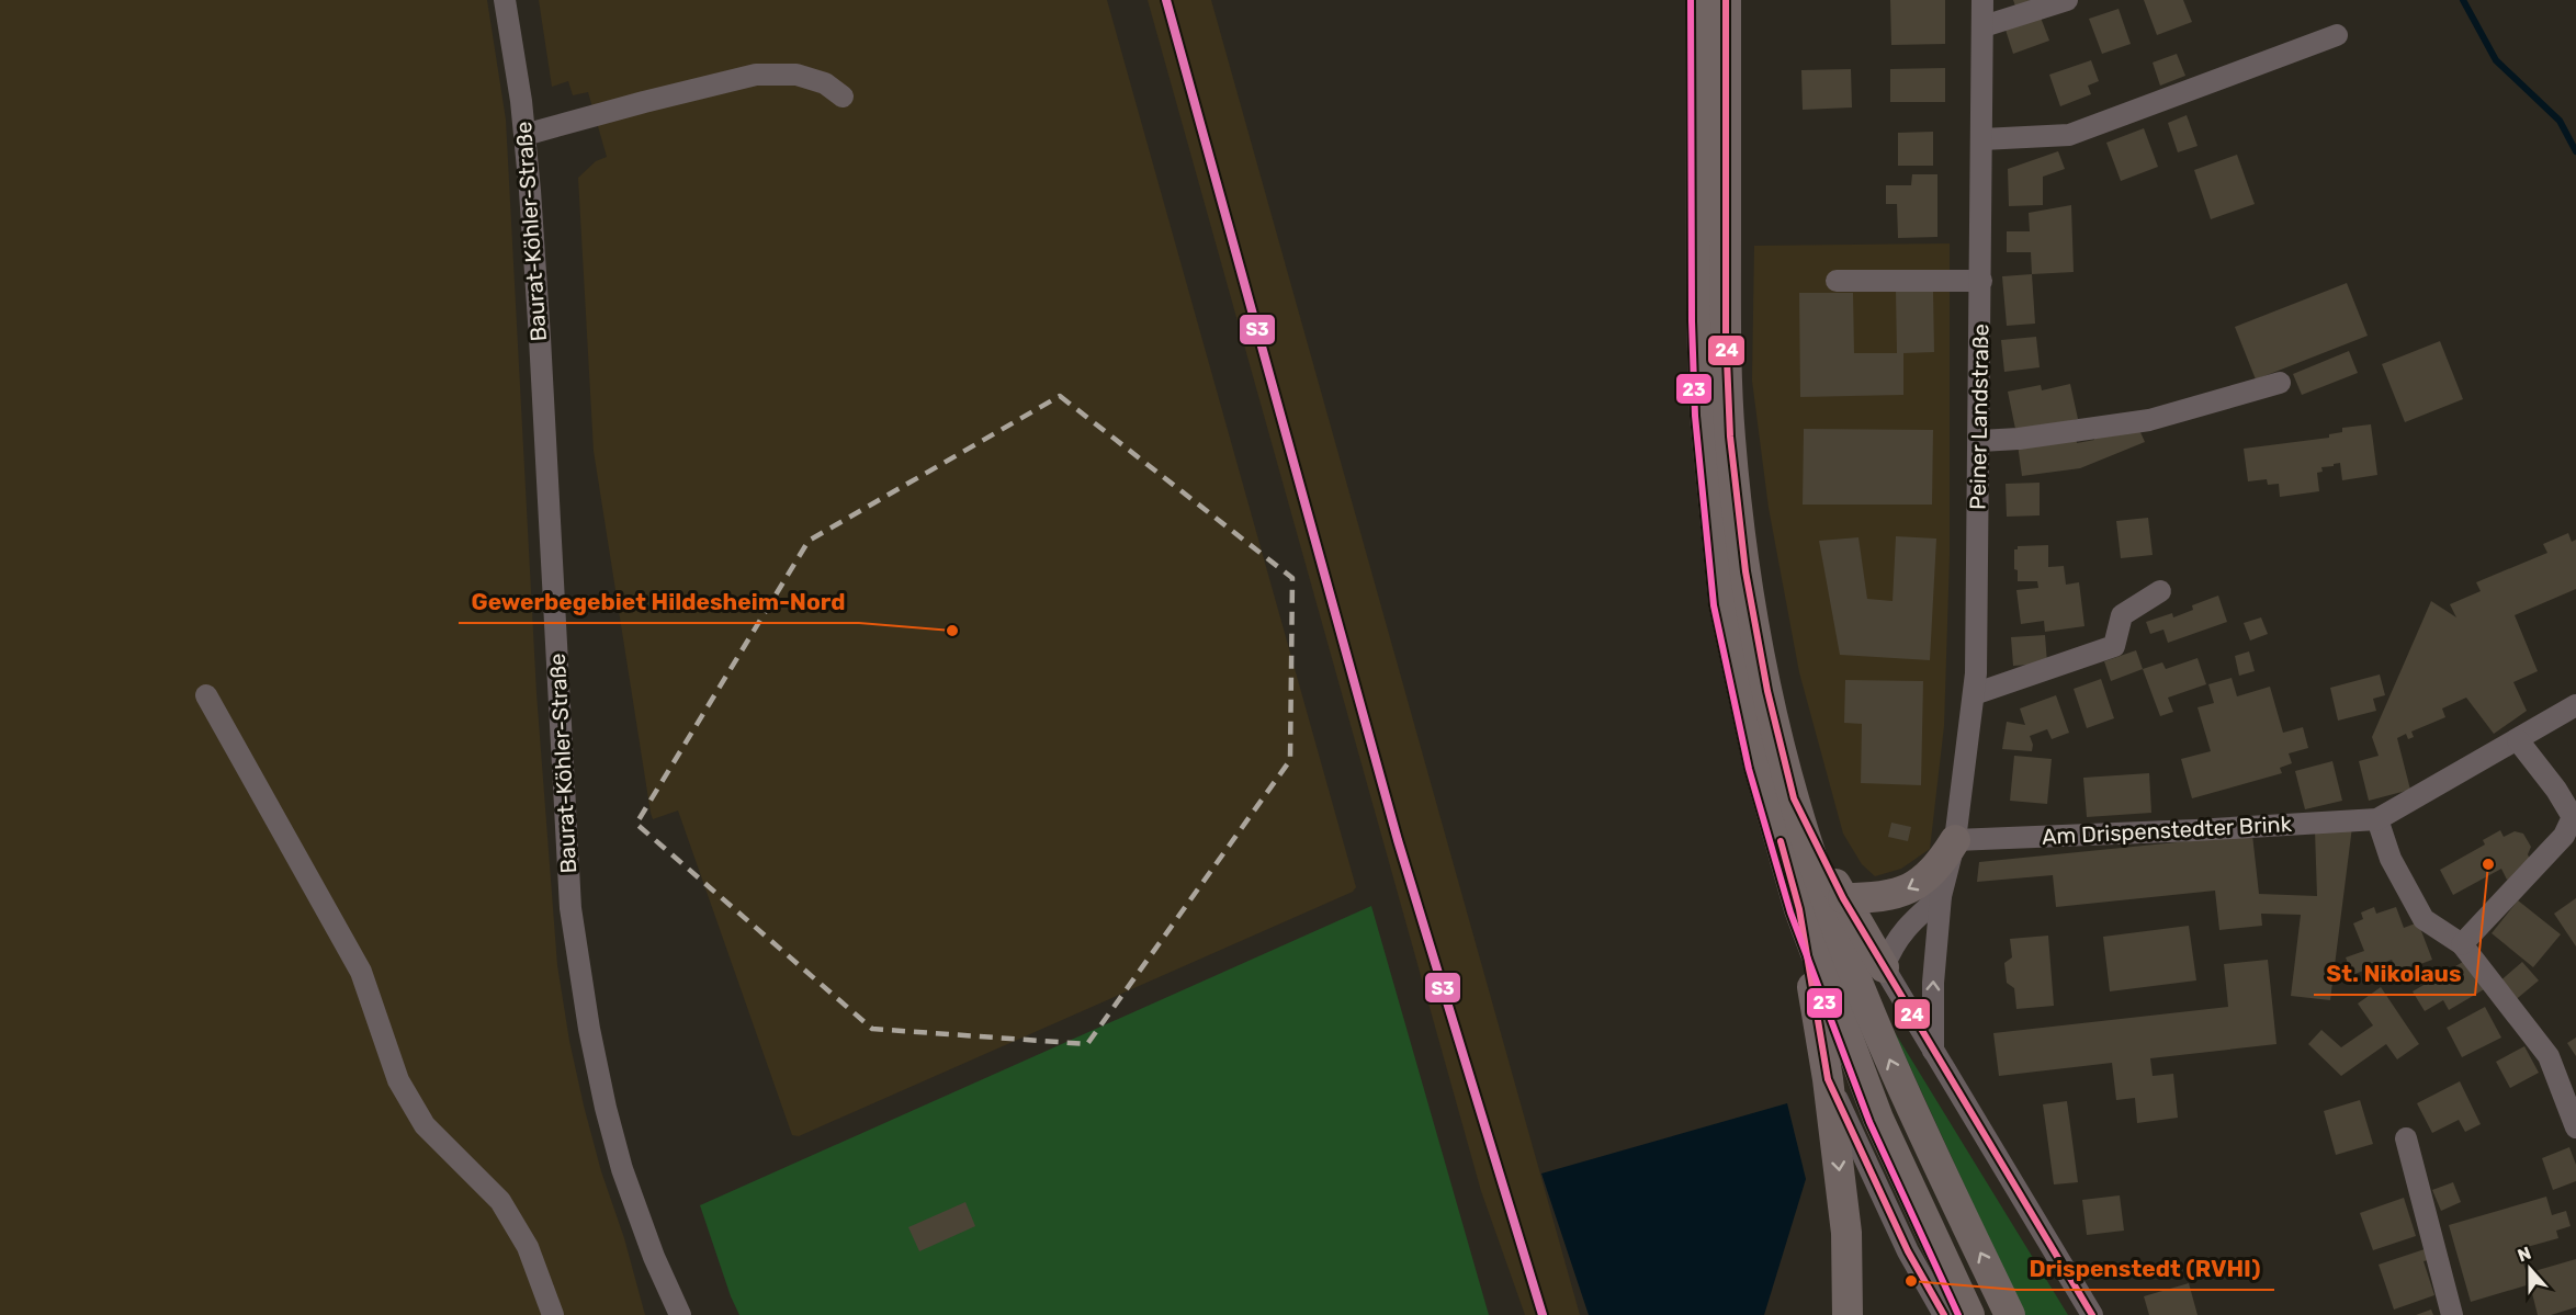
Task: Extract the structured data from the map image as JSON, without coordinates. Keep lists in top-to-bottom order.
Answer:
{
  "streets": {
    "street": ["Baurat-Köhler-Straße", "Peiner Landstraße", "Am Drispenstedter Brink"]
  },
  "crossings": [
    ["Peiner Landstraße", "Am Drispenstedter Brink"]
  ],
  "places": ["Gewerbegebiet Hildesheim-Nord", "St. Nikolaus", "Drispenstedt (RVHI)"],
  "lines": ["transit line S3", "transit line 24", "transit line 23"],
  "north": "top"
}
